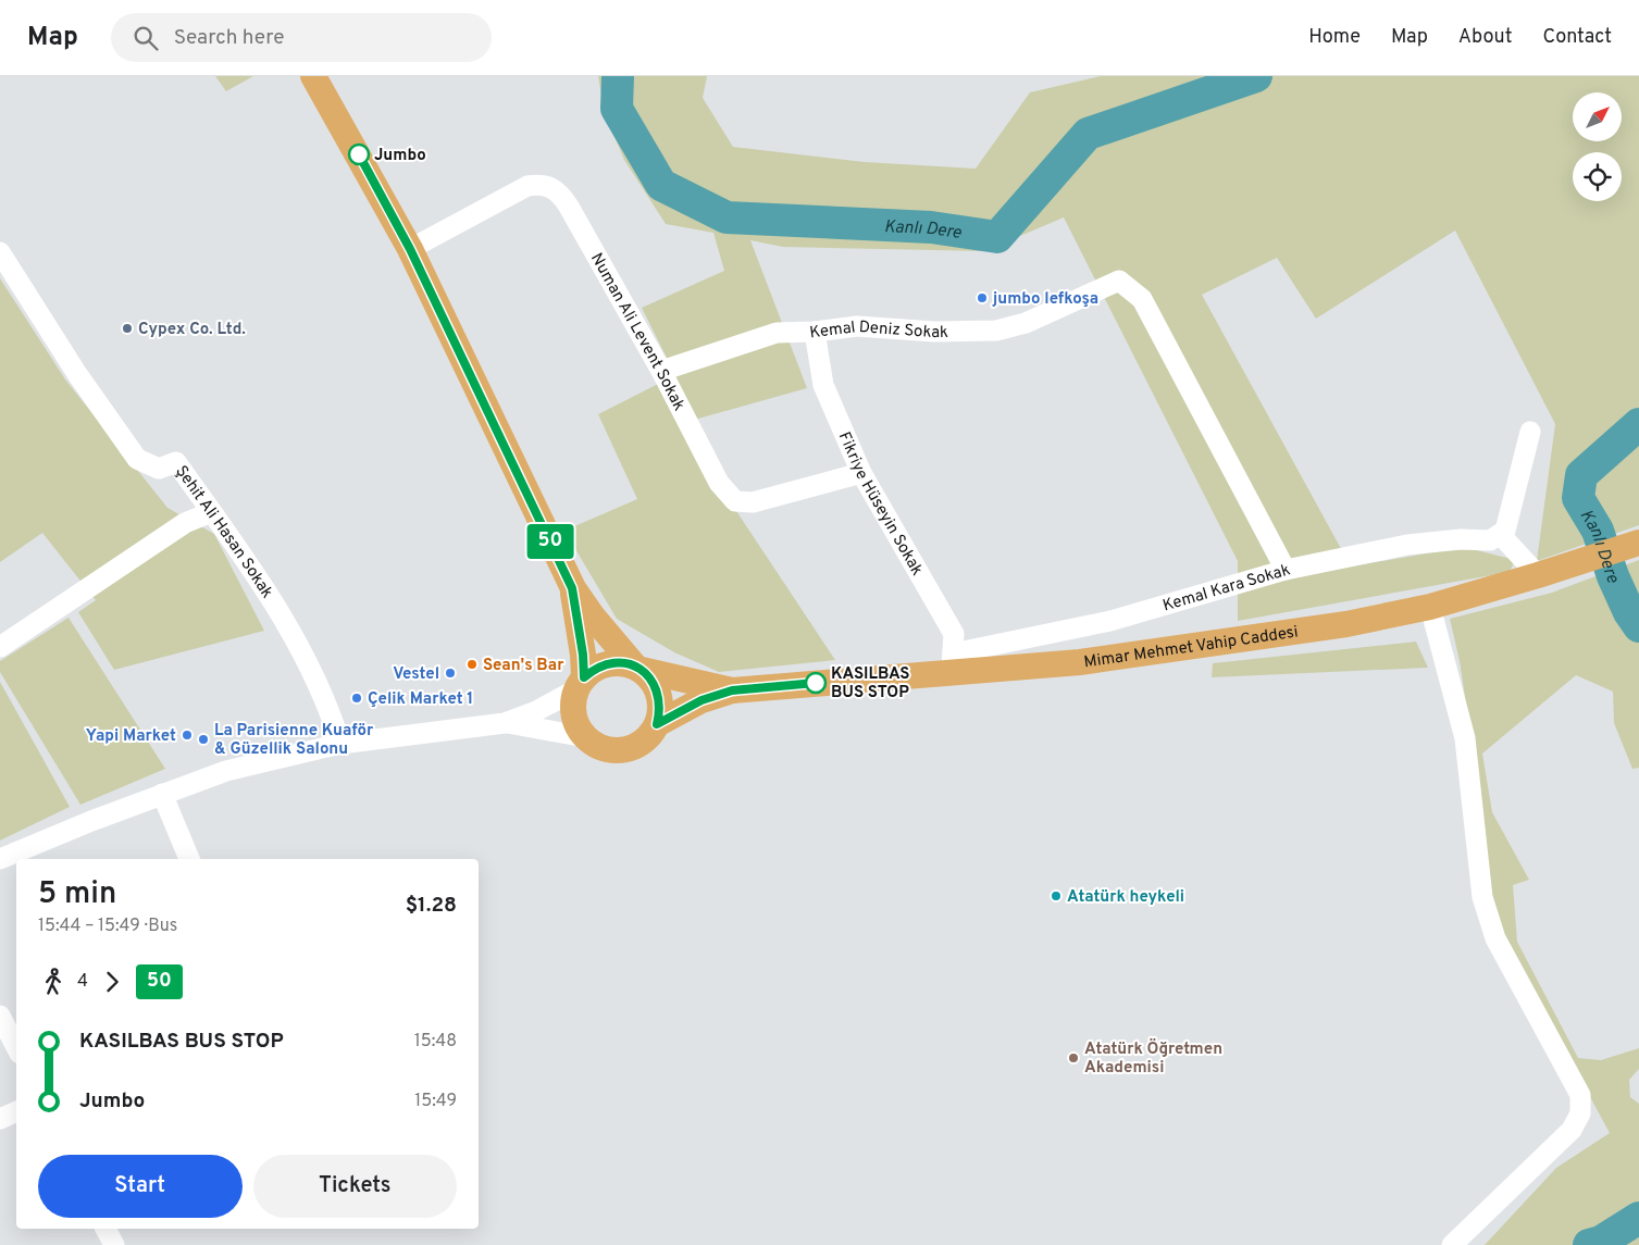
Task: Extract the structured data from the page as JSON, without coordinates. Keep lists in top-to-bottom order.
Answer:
{
  "streets": {
    "main road": ["Mimar Mehmet Vahip Caddesi"],
    "street": [
      "Numan Ali Levent Sokak",
      "Kemal Deniz Sokak",
      "Fikriye Hüseyin Sokak",
      "Şehit Ali Hasan Sokak",
      "Kemal Kara Sokak"
    ]
  },
  "crossings": [
    ["Numan Ali Levent Sokak", "Kemal Deniz Sokak"],
    ["Numan Ali Levent Sokak", "Fikriye Hüseyin Sokak"],
    ["Kemal Deniz Sokak", "Fikriye Hüseyin Sokak"],
    ["Kemal Deniz Sokak", "Kemal Kara Sokak"],
    ["Fikriye Hüseyin Sokak", "Kemal Kara Sokak"],
    ["Fikriye Hüseyin Sokak", "Mimar Mehmet Vahip Caddesi"],
    ["Kemal Kara Sokak", "Mimar Mehmet Vahip Caddesi"]
  ],
  "water": ["Kanlı Dere"],
  "places": [
    "Jumbo",
    "jumbo lefkoşa",
    "Cypex Co. Ltd.",
    "Sean's Bar",
    "Vestel",
    "KASILBAS BUS STOP",
    "Çelik Market 1",
    "Yapi Market",
    "La Parisienne Kuaför & Güzellik Salonu",
    "Atatürk heykeli",
    "Atatürk Öğretmen Akademisi"
  ],
  "lines": ["bus line 50"],
  "north": "top right",
  "page": {
    "header": "Map",
    "search": "Search here",
    "nav": [
      "Home",
      "Map",
      "About",
      "Contact"
    ],
    "on_map": "50",
    "heading": ["5 min", "15:44 – 15:49 · Bus", "$1.28"],
    "legs": ["4", "50"],
    "list": [
      {
        "name": "KASILBAS BUS STOP",
        "value": "15:48"
      },
      {
        "name": "Jumbo",
        "value": "15:49"
      }
    ],
    "buttons": ["Start", "Tickets"]
  }
}
